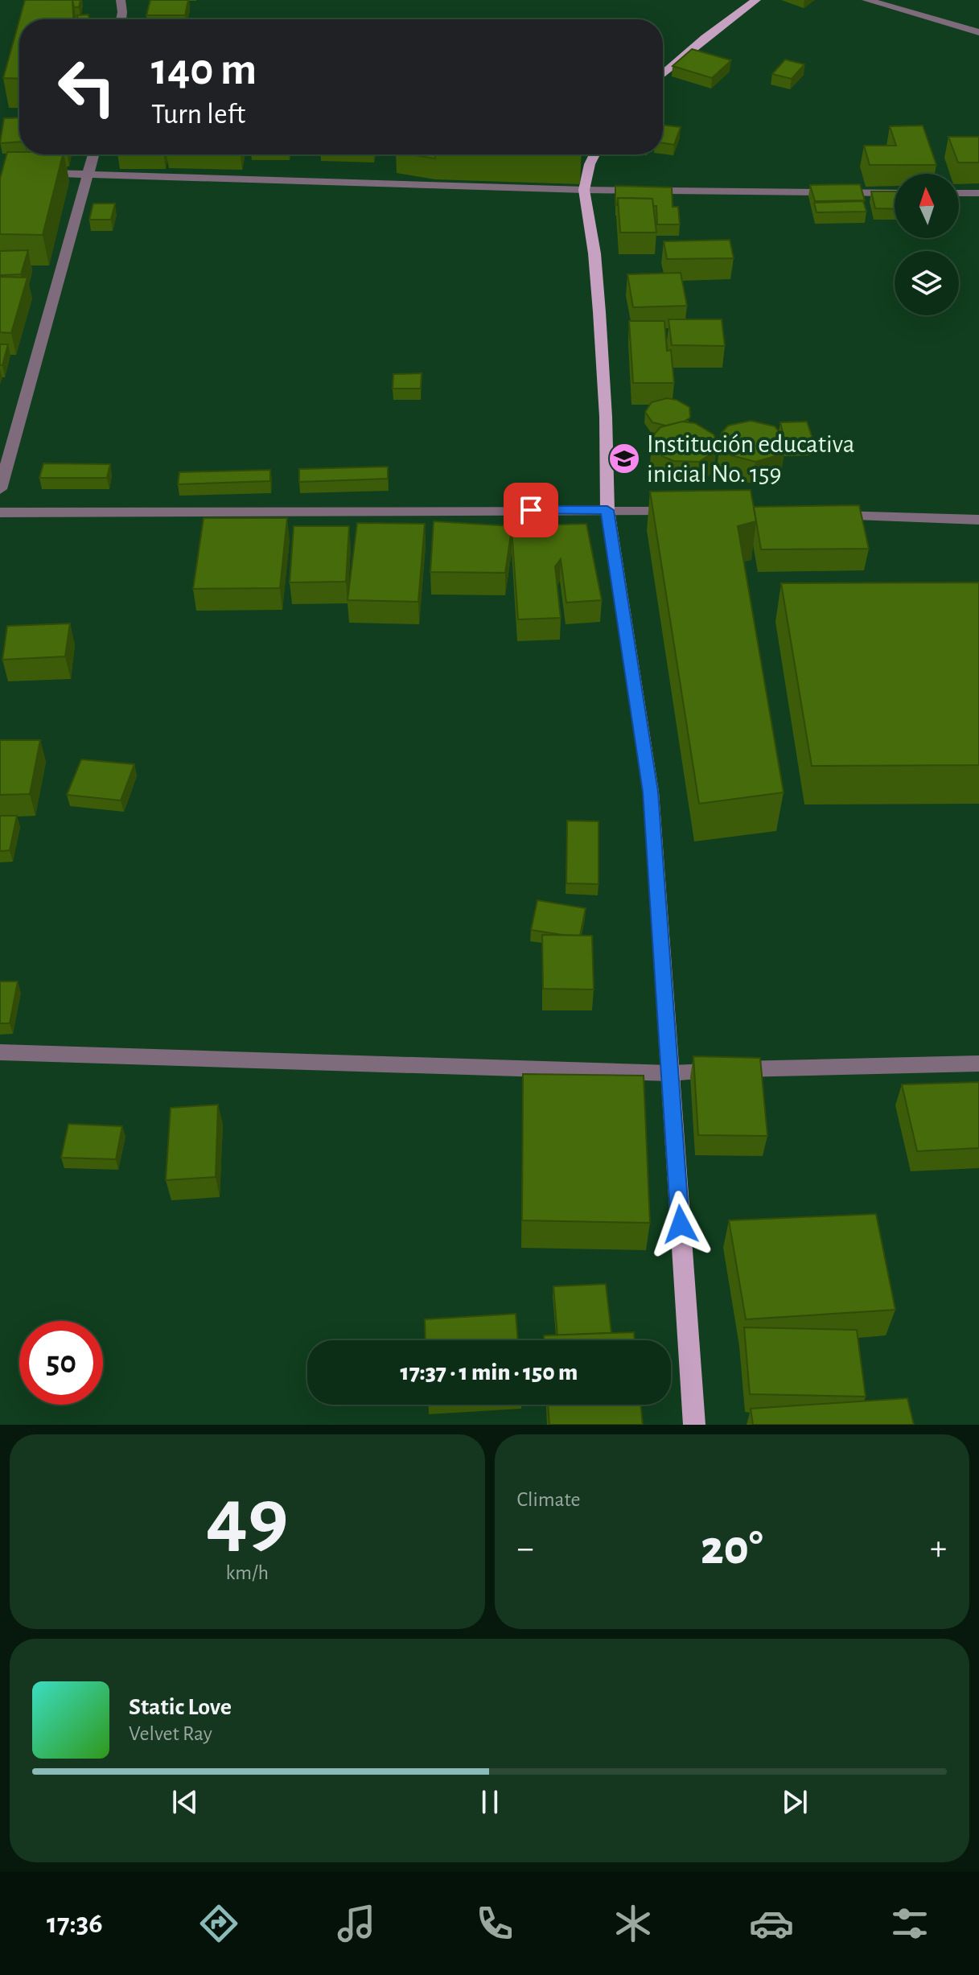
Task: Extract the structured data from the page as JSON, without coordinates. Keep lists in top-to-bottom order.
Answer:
{
  "places": {
    "school or university": ["Institución educativa inicial No. 159"]
  },
  "north": "top",
  "page": {
    "turn": ["140 m", "Turn left"],
    "limit": "50",
    "trip": "17:37 · 1 min · 150 m",
    "tile": [
      ["49", "km/h"],
      "Climate"
    ],
    "heat": ["−", "20°", "+"],
    "song": ["Static Love", "Velvet Ray"],
    "tabs": "17:36"
  }
}
